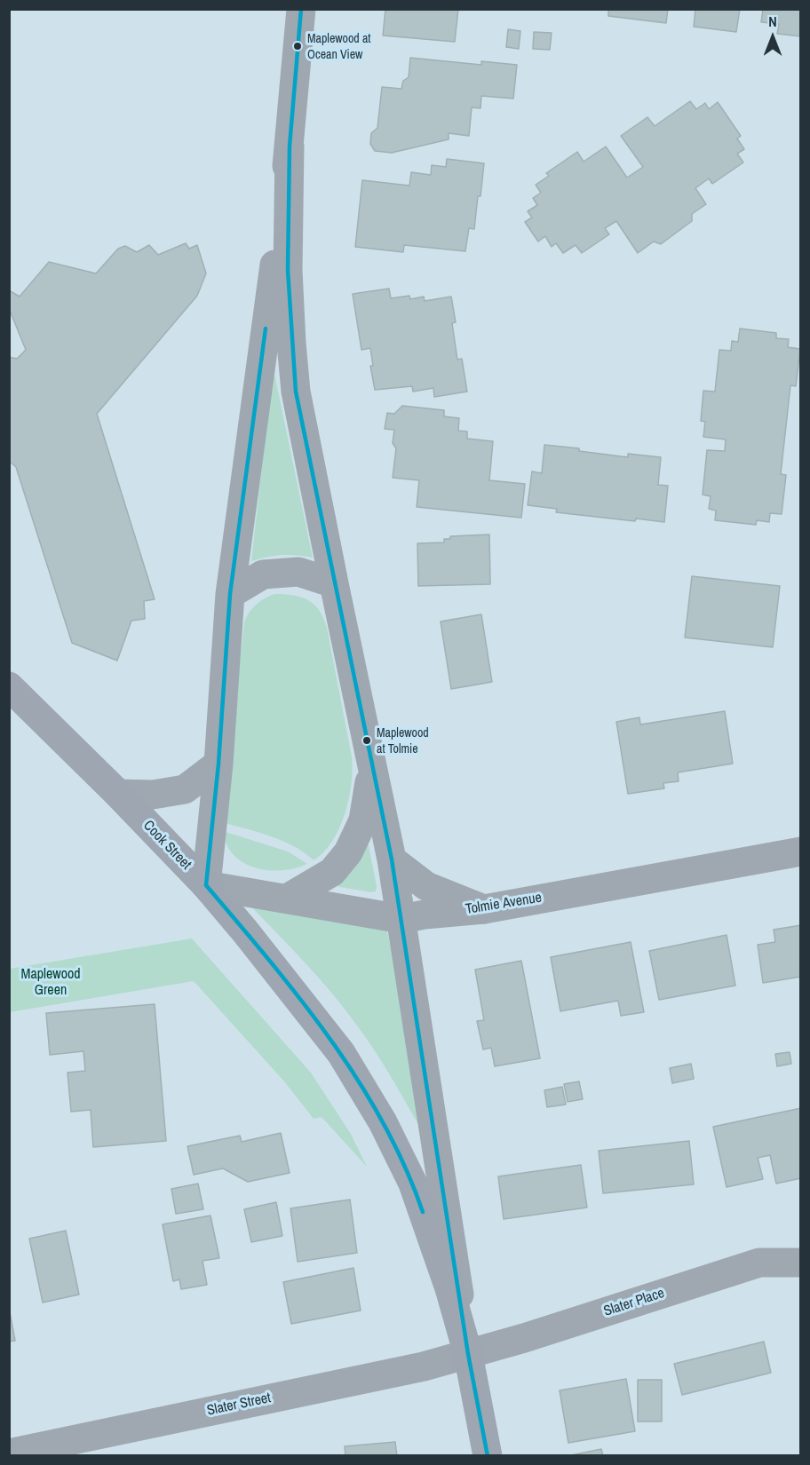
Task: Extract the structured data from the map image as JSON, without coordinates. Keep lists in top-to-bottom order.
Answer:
{
  "streets": {
    "main road": ["Cook Street"],
    "street": ["Tolmie Avenue", "Slater Place", "Slater Street"]
  },
  "crossings": [
    ["Cook Street", "Tolmie Avenue"],
    ["Cook Street", "Slater Place"],
    ["Cook Street", "Slater Street"],
    ["Slater Place", "Slater Street"]
  ],
  "parks": ["Maplewood Green"],
  "places": ["Maplewood at Ocean View", "Maplewood at Tolmie"],
  "north": "top"
}
